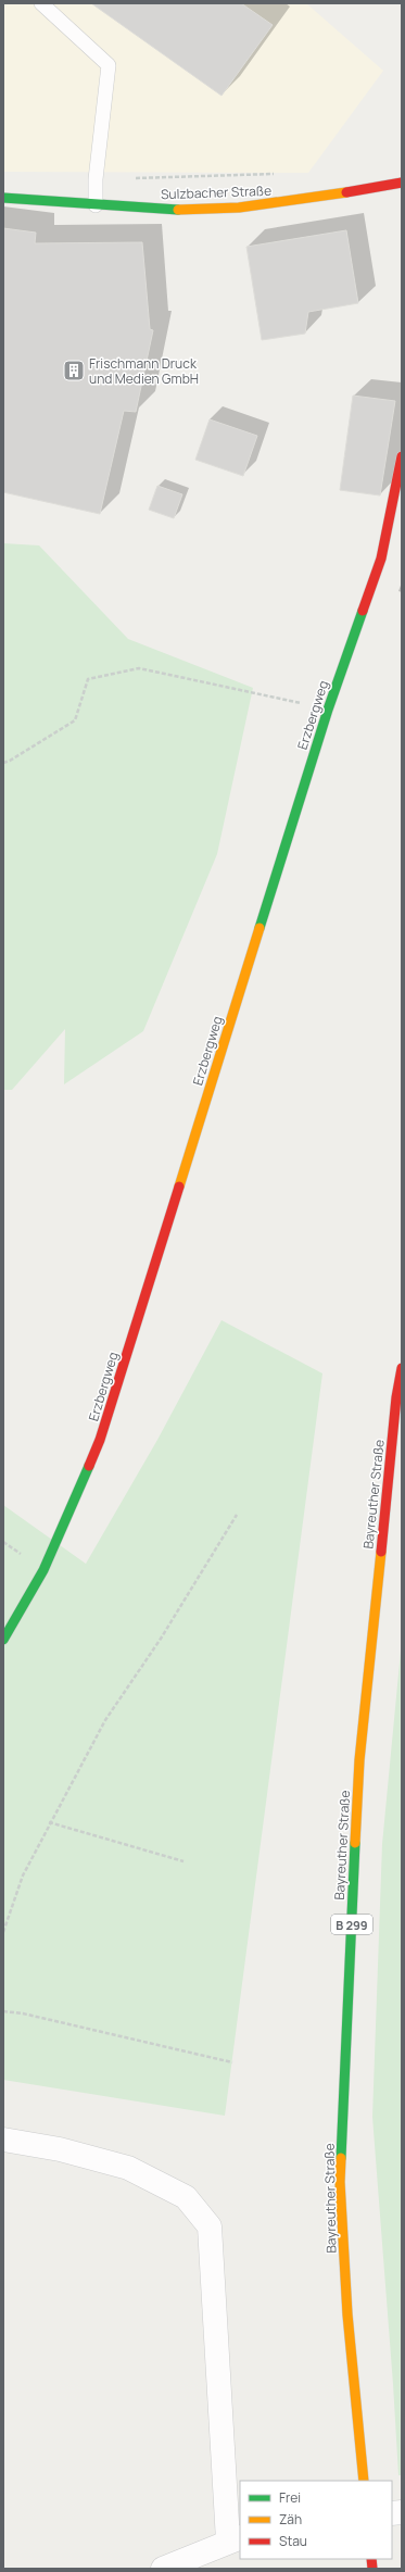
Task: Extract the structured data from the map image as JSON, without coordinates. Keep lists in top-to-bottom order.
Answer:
{
  "streets": {
    "main road": [
      "Sulzbacher Straße",
      "Erzbergweg",
      "Bayreuther Straße",
      "B 299"
    ]
  },
  "places": {
    "building": ["Frischmann Druck und Medien GmbH"]
  },
  "legend": ["Frei", "Zäh", "Stau"]
}
